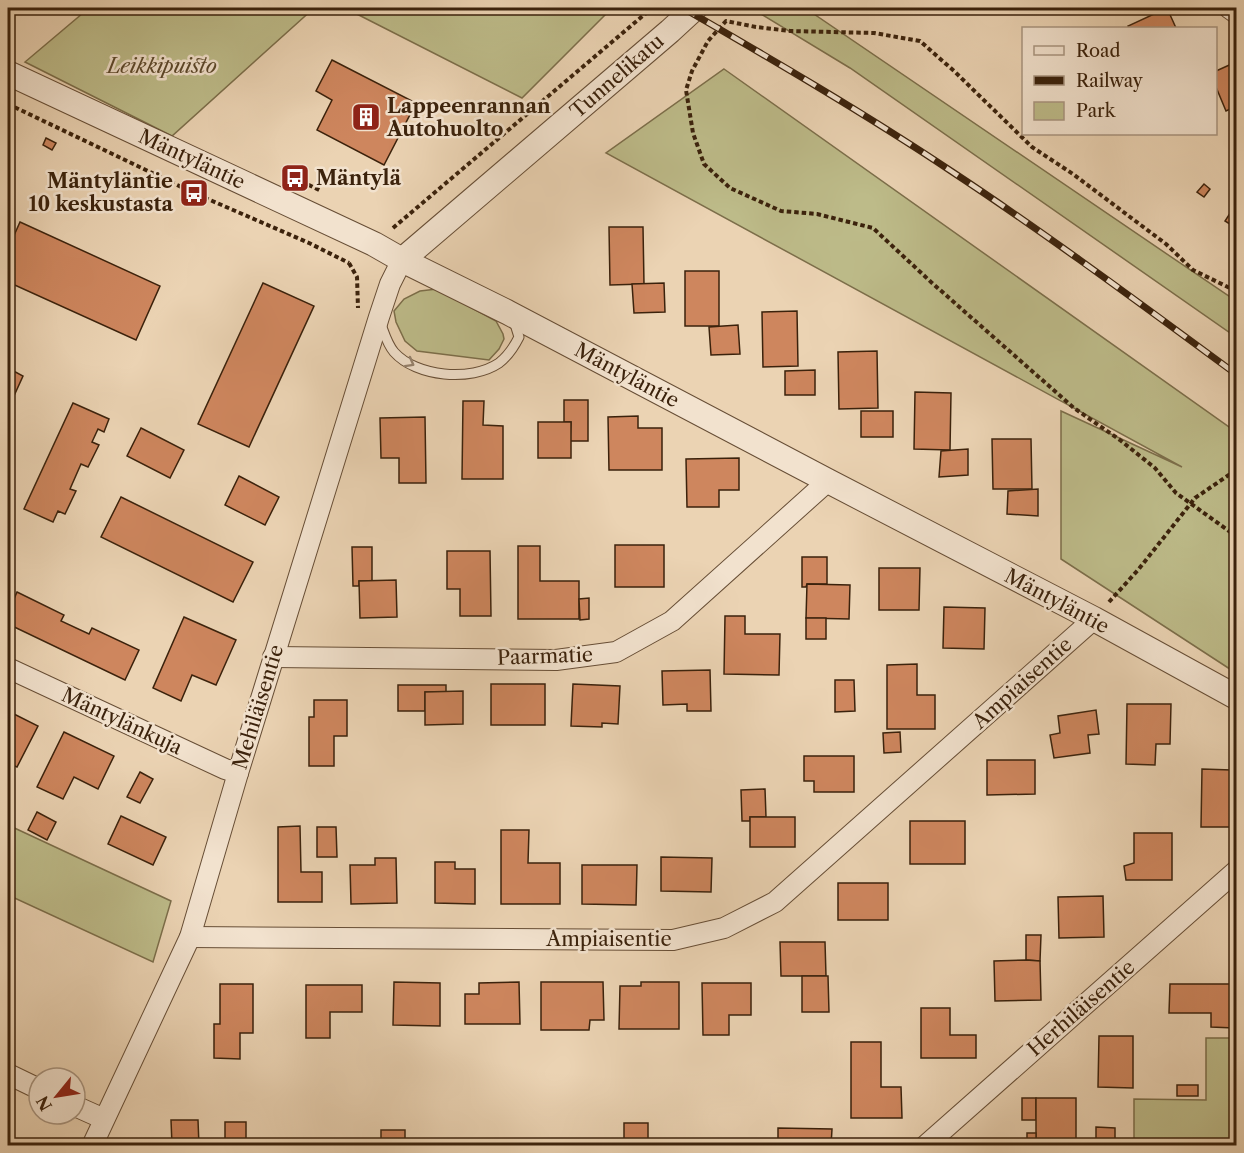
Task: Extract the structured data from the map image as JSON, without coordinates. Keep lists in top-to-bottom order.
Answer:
{
  "streets": {
    "street": [
      "Tunnelikatu",
      "Mäntyläntie",
      "Paarmatie",
      "Ampiaisentie",
      "Mehiläisentie",
      "Mäntylänkuja",
      "Herhiläisentie"
    ]
  },
  "crossings": [
    ["Tunnelikatu", "Mäntyläntie"],
    ["Tunnelikatu", "Mehiläisentie"],
    ["Mäntyläntie", "Paarmatie"],
    ["Mäntyläntie", "Ampiaisentie"],
    ["Mäntyläntie", "Mehiläisentie"],
    ["Paarmatie", "Mehiläisentie"],
    ["Ampiaisentie", "Mehiläisentie"],
    ["Mehiläisentie", "Mäntylänkuja"]
  ],
  "parks": ["Leikkipuisto"],
  "places": {
    "building": ["Lappeenrannan Autohuolto"],
    "bus stop": ["Mäntylä", "Mäntyläntie 10 keskustasta"]
  },
  "legend": ["Road", "Railway", "Park"],
  "north": "bottom left"
}
